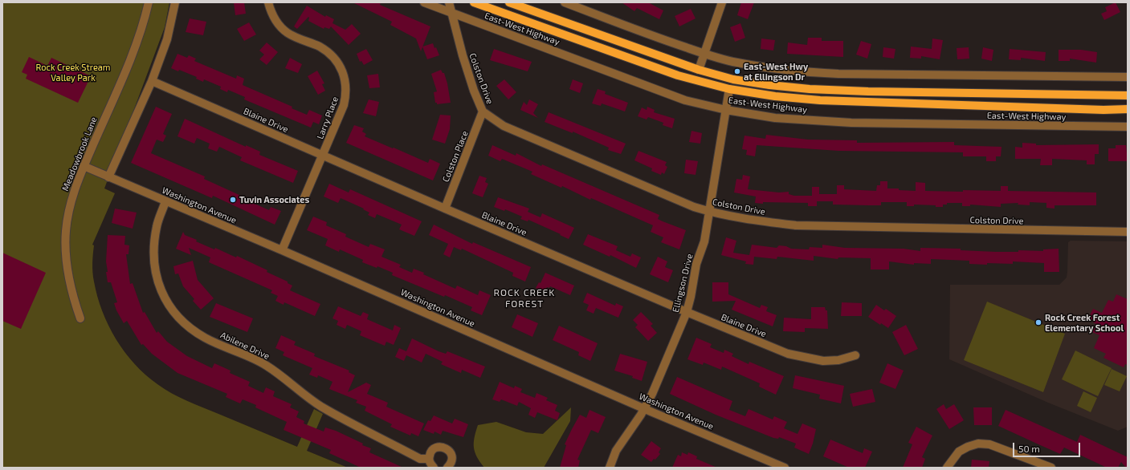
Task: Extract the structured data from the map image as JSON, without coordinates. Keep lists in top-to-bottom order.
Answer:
{
  "streets": {
    "main road": ["East-West Highway"],
    "street": [
      "Colston Drive",
      "Larry Place",
      "Blaine Drive",
      "Meadowbrook Lane",
      "Colston Place",
      "Washington Avenue",
      "Ellingson Drive",
      "Abilene Drive"
    ]
  },
  "crossings": [
    ["East-West Highway", "Colston Drive"],
    ["East-West Highway", "Ellingson Drive"],
    ["Colston Drive", "Colston Place"],
    ["Colston Drive", "Ellingson Drive"],
    ["Larry Place", "Blaine Drive"],
    ["Larry Place", "Washington Avenue"],
    ["Blaine Drive", "Colston Place"],
    ["Blaine Drive", "Ellingson Drive"],
    ["Meadowbrook Lane", "Washington Avenue"],
    ["Washington Avenue", "Ellingson Drive"],
    ["Washington Avenue", "Abilene Drive"]
  ],
  "districts": ["ROCK CREEK FOREST"],
  "parks": ["Rock Creek Stream Valley Park"],
  "places": ["East-West Hwy at Ellingson Dr", "Tuvin Associates", "Rock Creek Forest Elementary School"],
  "scale_bar": "50 m"
}
